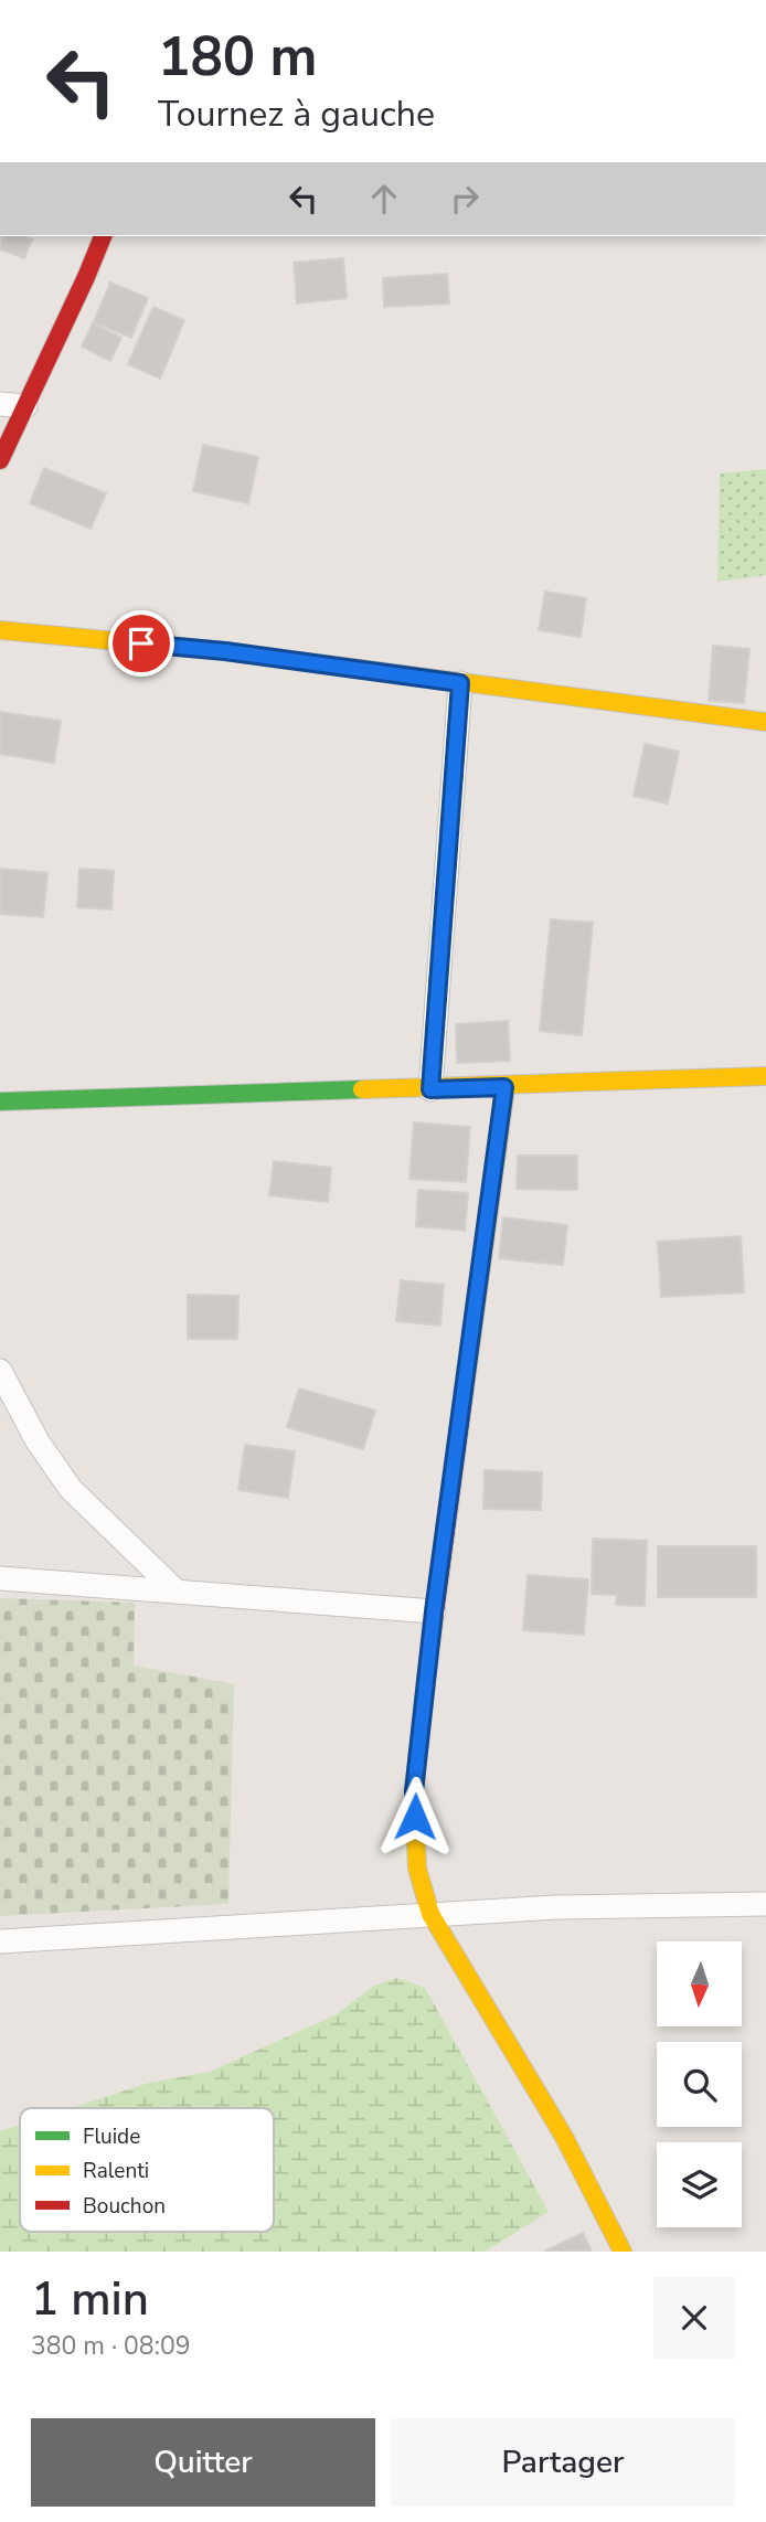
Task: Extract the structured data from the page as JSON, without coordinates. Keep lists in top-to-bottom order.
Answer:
{
  "legend": ["Fluide", "Ralenti", "Bouchon"],
  "north": "bottom",
  "page": {
    "turn": ["180 m", "Tournez à gauche"],
    "heading": ["1 min", "380 m · 08:09"],
    "buttons": ["Quitter", "Partager"]
  }
}
